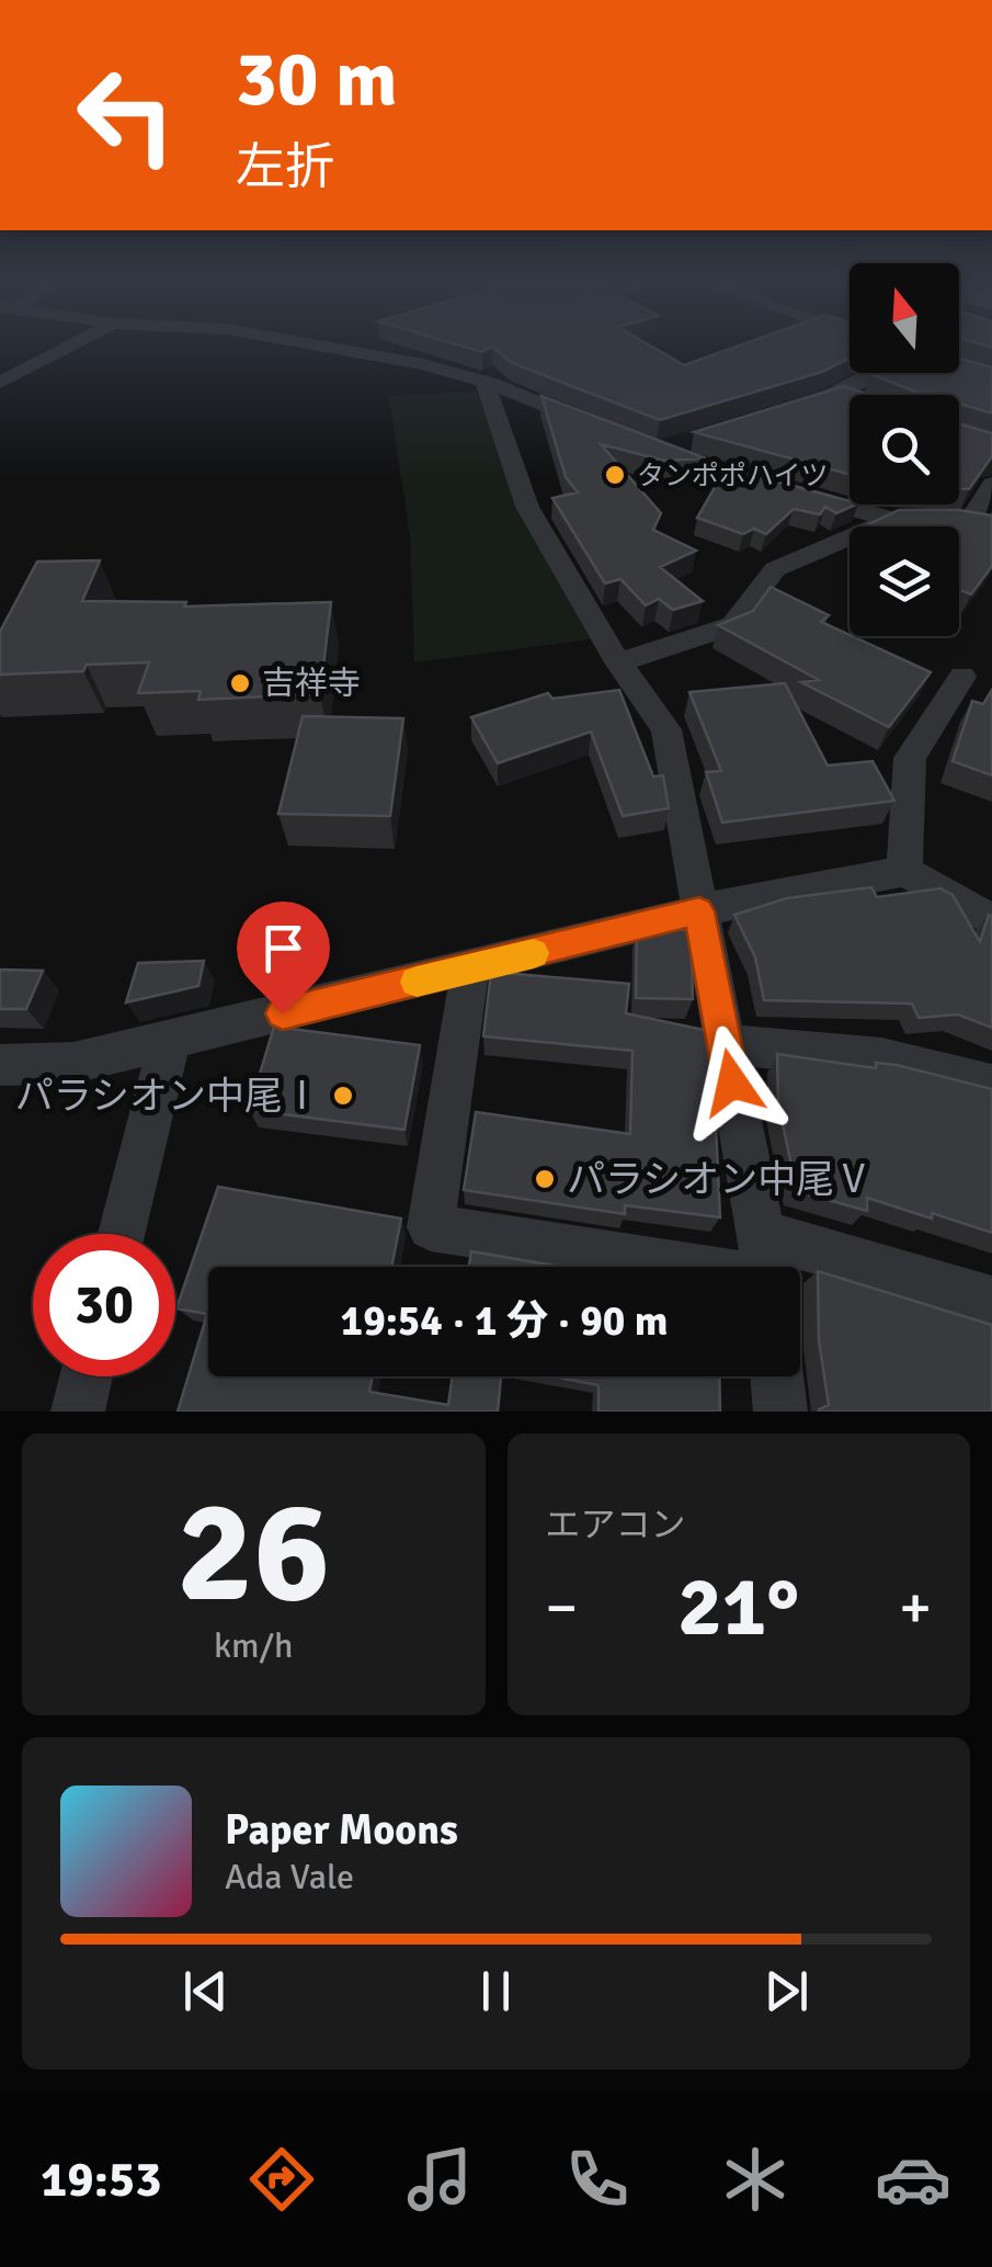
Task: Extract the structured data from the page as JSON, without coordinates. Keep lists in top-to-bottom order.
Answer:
{
  "places": [
    "タンポポハイツ",
    "吉祥寺",
    "パラシオン中尾Ⅰ",
    "パラシオン中尾Ⅴ"
  ],
  "north": "top",
  "page": {
    "turn": ["30 m", "左折"],
    "limit": "30",
    "trip": "19:54 · 1 分 · 90 m",
    "tile": [
      ["26", "km/h"],
      "エアコン"
    ],
    "heat": ["−", "21°", "+"],
    "song": ["Paper Moons", "Ada Vale"],
    "tabs": "19:53"
  }
}
